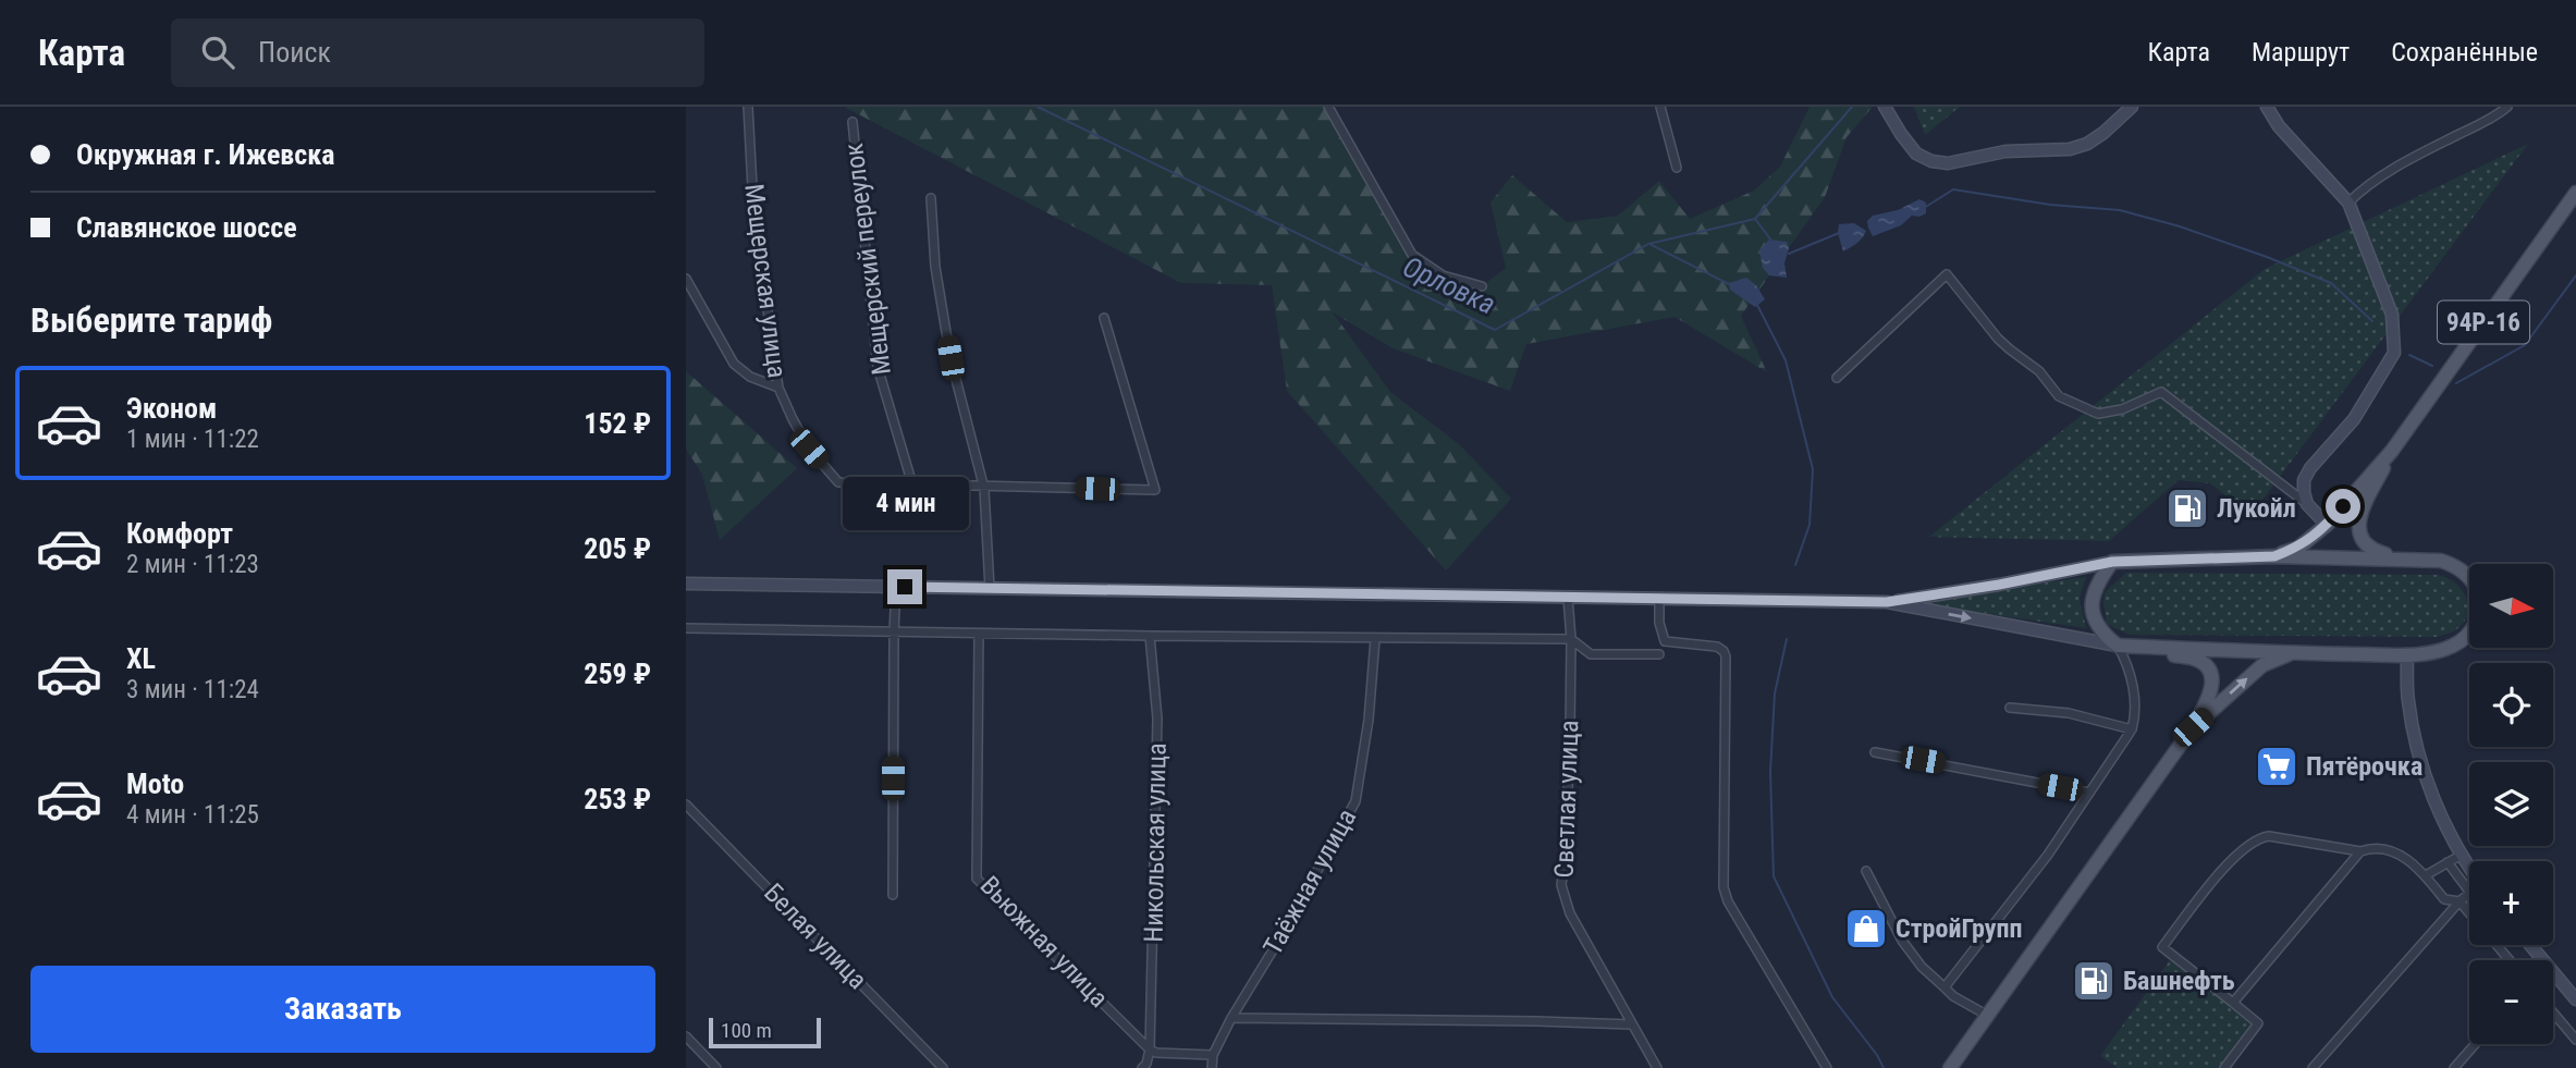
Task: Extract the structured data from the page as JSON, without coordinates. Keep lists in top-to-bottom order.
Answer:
{
  "streets": {
    "main road": ["94Р-16"],
    "street": [
      "Мещерский переулок",
      "Мещерская улица",
      "Светлая улица",
      "Никольская улица",
      "Таёжная улица",
      "Белая улица",
      "Вьюжная улица"
    ]
  },
  "crossings": [
    ["Мещерский переулок", "Мещерская улица"],
    ["Никольская улица", "Вьюжная улица"]
  ],
  "water": ["Орловка"],
  "places": {
    "fuel station": ["Лукойл", "Башнефть"],
    "supermarket": ["Пятёрочка"],
    "shop": ["СтройГрупп"]
  },
  "scale_bar": "100 m",
  "north": "right",
  "page": {
    "header": "Карта",
    "search": "Поиск",
    "nav": ["Карта", "Маршрут", "Сохранённые"],
    "banner": ["Окружная г. Ижевска", "Славянское шоссе"],
    "heading": "Выберите тариф",
    "list": [
      {
        "name": "Эконом",
        "note": "1 мин · 11:22",
        "value": "152 ₽"
      },
      {
        "name": "Комфорт",
        "note": "2 мин · 11:23",
        "value": "205 ₽"
      },
      {
        "name": "XL",
        "note": "3 мин · 11:24",
        "value": "259 ₽"
      },
      {
        "name": "Moto",
        "note": "4 мин · 11:25",
        "value": "253 ₽"
      }
    ],
    "bubble": "4 мин",
    "map_buttons": ["+", "−"],
    "buttons": "Заказать",
    "scale": "100 m"
  }
}
